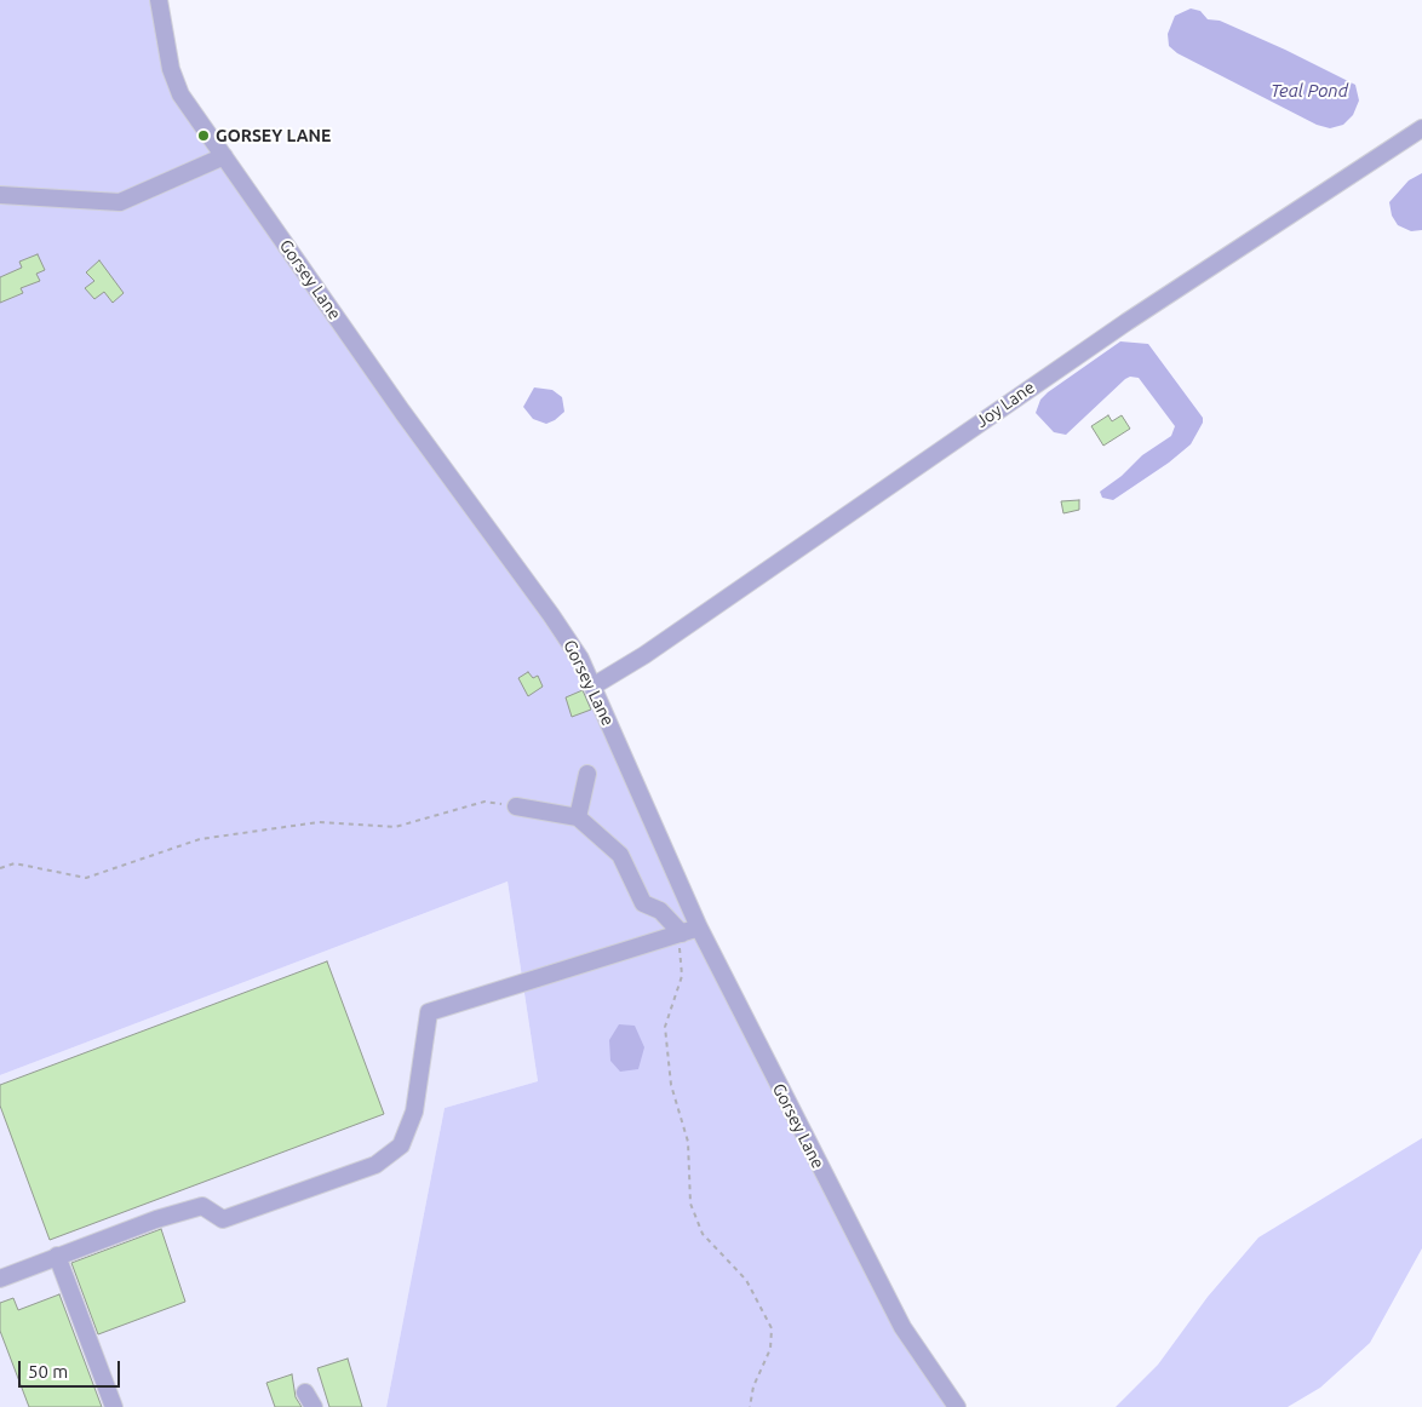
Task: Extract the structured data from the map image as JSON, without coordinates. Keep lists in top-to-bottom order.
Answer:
{
  "streets": {
    "street": ["Gorsey Lane", "Joy Lane"]
  },
  "crossings": [
    ["Gorsey Lane", "Joy Lane"]
  ],
  "water": ["Teal Pond"],
  "places": ["GORSEY LANE"],
  "scale_bar": "50 m"
}
